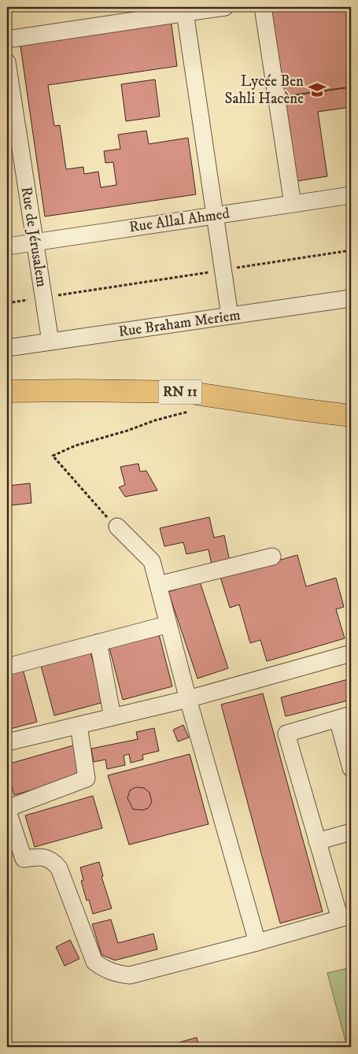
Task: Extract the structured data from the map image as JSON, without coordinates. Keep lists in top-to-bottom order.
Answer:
{
  "streets": {
    "main road": ["RN 11"],
    "street": ["Rue Allal Ahmed", "Rue de Jérusalem", "Rue Braham Meriem"]
  },
  "crossings": [
    ["Rue Allal Ahmed", "Rue de Jérusalem"],
    ["Rue de Jérusalem", "Rue Braham Meriem"]
  ],
  "places": {
    "school or university": ["Lycée Ben Sahli Hacène"]
  }
}
